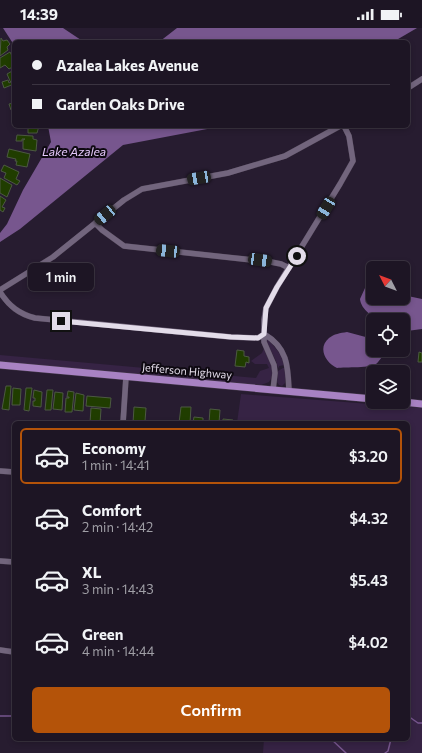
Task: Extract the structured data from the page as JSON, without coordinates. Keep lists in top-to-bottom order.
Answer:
{
  "streets": {
    "main road": ["Jefferson Highway"]
  },
  "water": ["Lake Azalea"],
  "north": "top left",
  "page": {
    "status": "14:39",
    "banner": ["Azalea Lakes Avenue", "Garden Oaks Drive"],
    "bubble": "1 min",
    "list": [
      {
        "name": "Economy",
        "note": "1 min · 14:41",
        "value": "$3.20"
      },
      {
        "name": "Comfort",
        "note": "2 min · 14:42",
        "value": "$4.32"
      },
      {
        "name": "XL",
        "note": "3 min · 14:43",
        "value": "$5.43"
      },
      {
        "name": "Green",
        "note": "4 min · 14:44",
        "value": "$4.02"
      }
    ],
    "buttons": "Confirm"
  }
}
